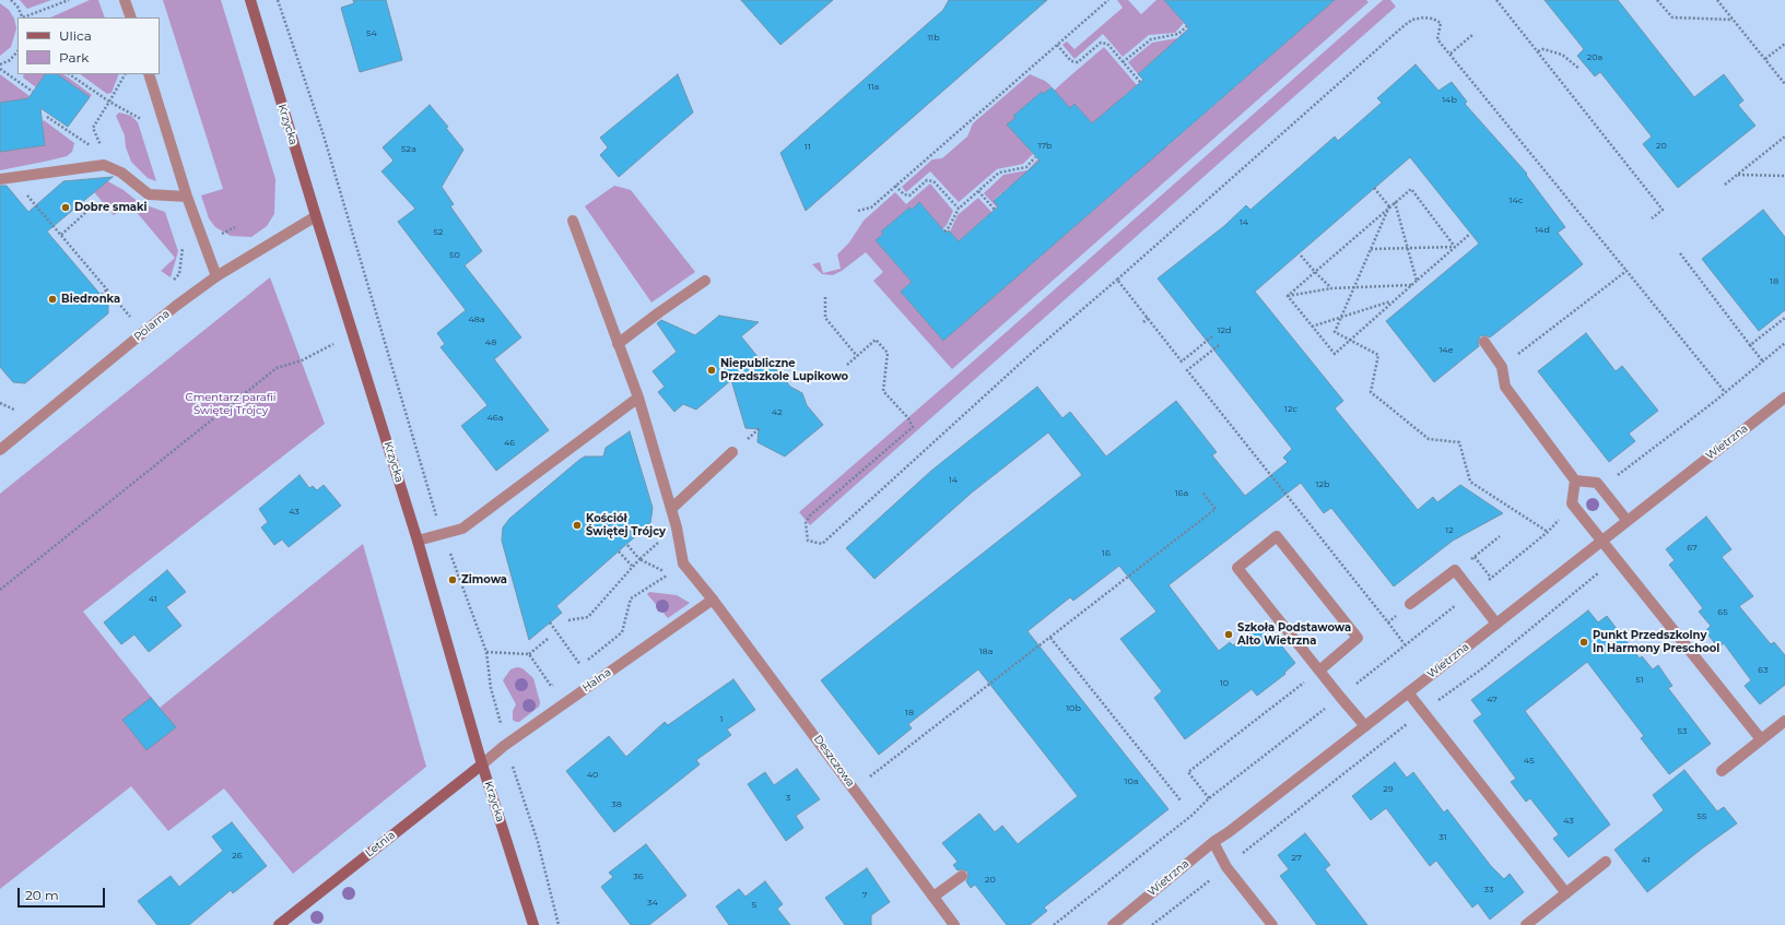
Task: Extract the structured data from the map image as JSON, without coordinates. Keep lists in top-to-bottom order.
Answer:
{
  "streets": {
    "street": [
      "Krzycka",
      "Polarna",
      "Wietrzna",
      "Halna",
      "Deszczowa",
      "Letnia"
    ]
  },
  "crossings": [
    ["Krzycka", "Polarna"],
    ["Krzycka", "Halna"],
    ["Krzycka", "Letnia"],
    ["Halna", "Deszczowa"],
    ["Halna", "Letnia"]
  ],
  "parks": ["Cmentarz parafii Świętej Trójcy"],
  "places": [
    "Dobre smaki",
    "Biedronka",
    "Niepubliczne Przedszkole Lupikowo",
    "Kościół Świętej Trójcy",
    "Zimowa",
    "Szkoła Podstawowa Alto Wietrzna",
    "Punkt Przedszkolny In Harmony Preschool"
  ],
  "house_numbers": [
    "54",
    "11b",
    "20a",
    "11a",
    "14b",
    "17b",
    "20",
    "11",
    "52a",
    "14c",
    "14",
    "14d",
    "52",
    "50",
    "18",
    "48a",
    "12d",
    "48",
    "14e",
    "12c",
    "42",
    "46a",
    "46",
    "14",
    "12b",
    "16a",
    "43",
    "12",
    "67",
    "16",
    "41",
    "65",
    "18a",
    "63",
    "51",
    "10",
    "47",
    "10b",
    "18",
    "1",
    "53",
    "45",
    "40",
    "10a",
    "29",
    "3",
    "38",
    "55",
    "43",
    "31",
    "26",
    "27",
    "41",
    "36",
    "20",
    "33",
    "7",
    "34",
    "5"
  ],
  "legend": ["Ulica", "Park"],
  "scale_bar": "20 m"
}
